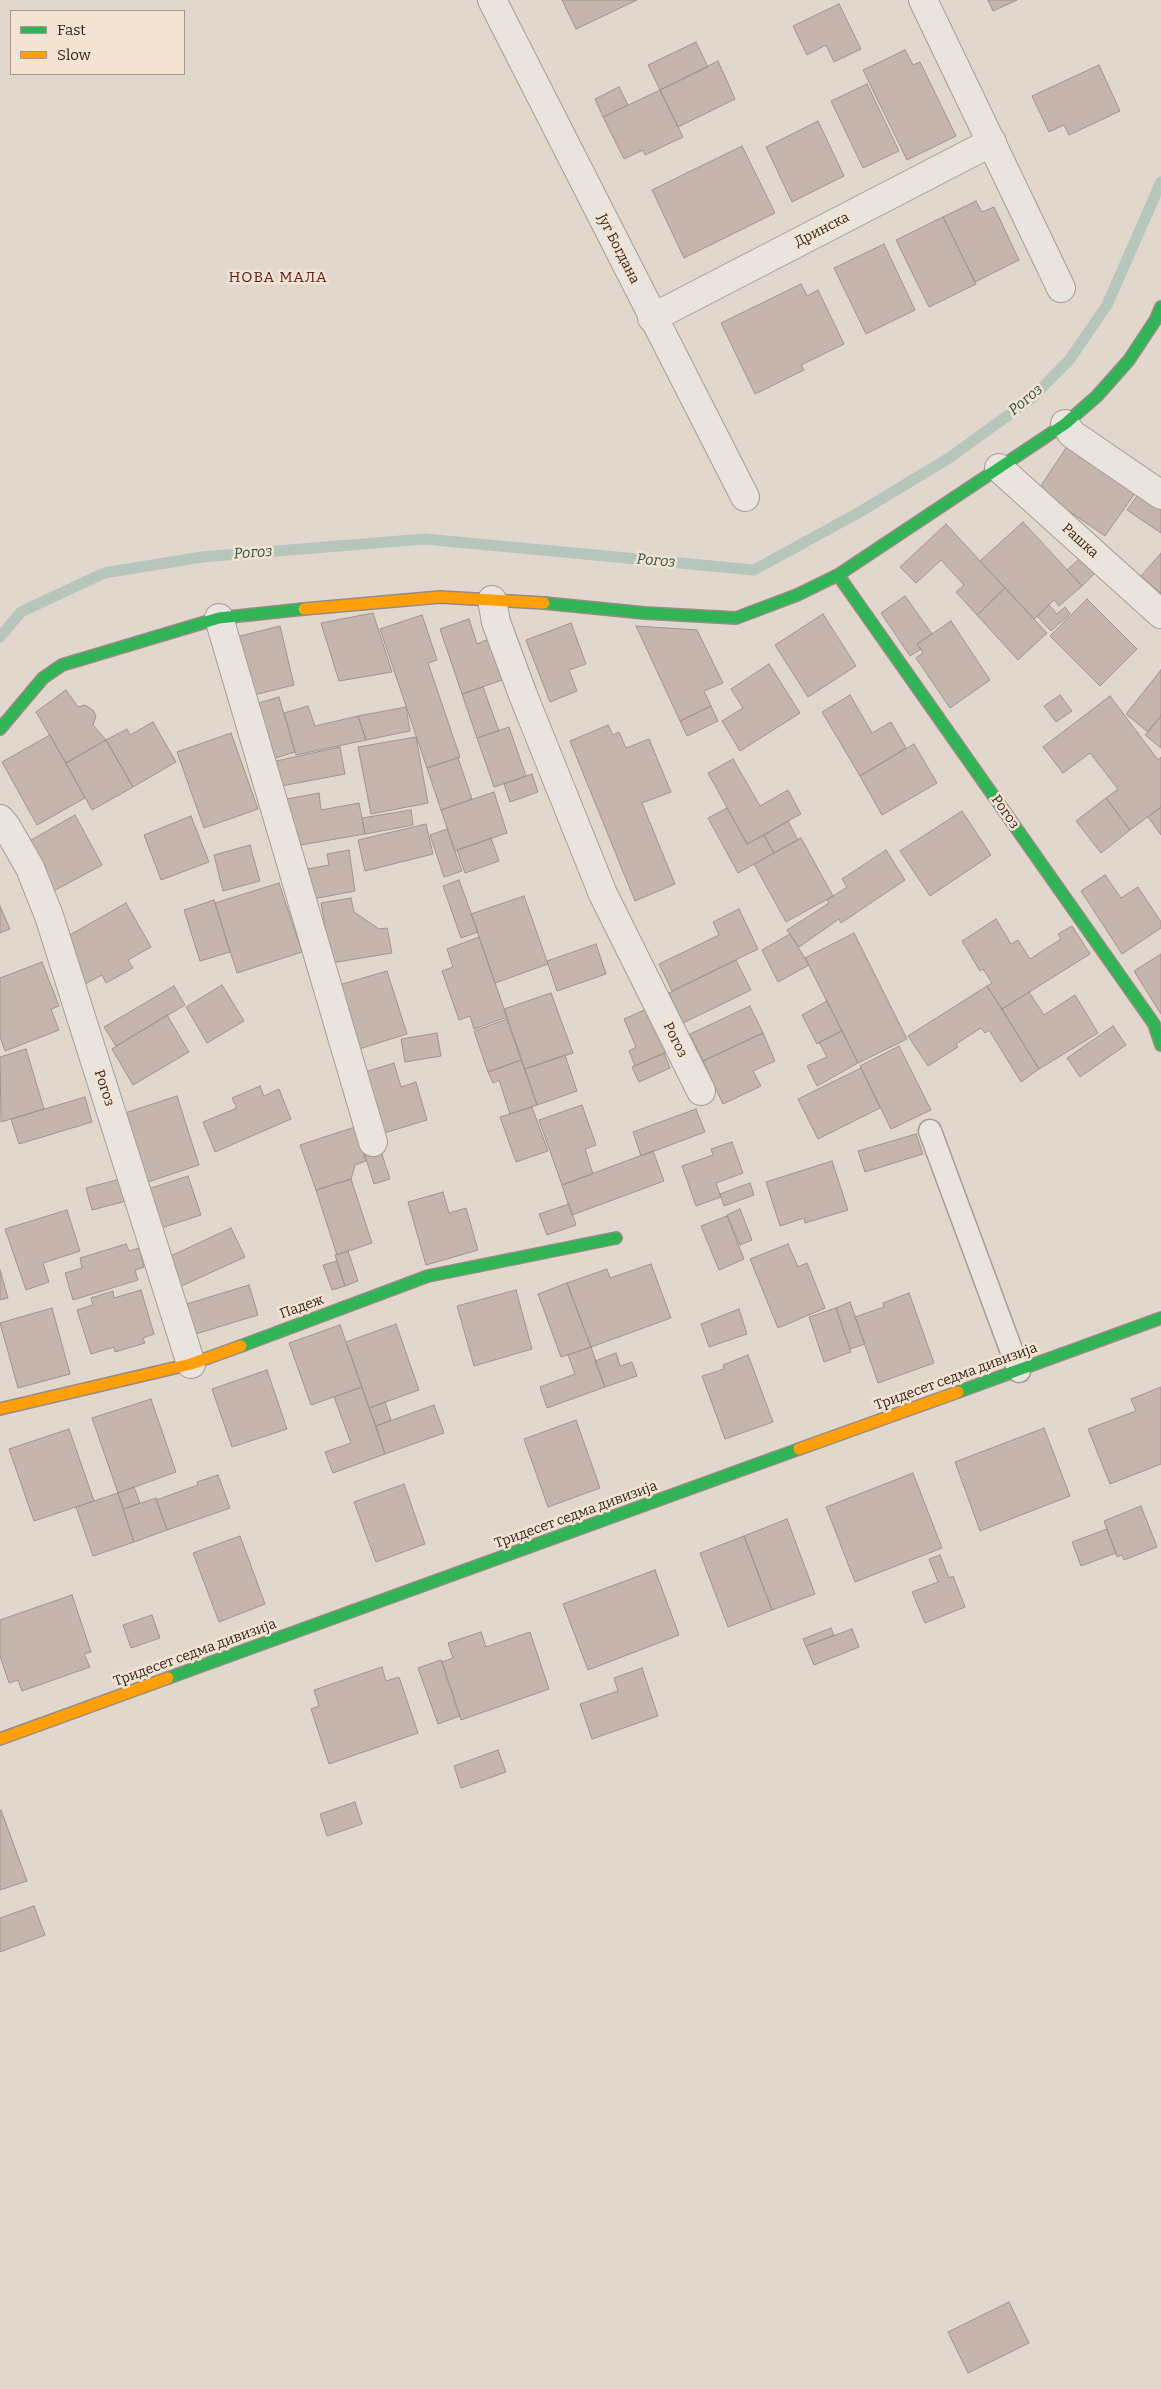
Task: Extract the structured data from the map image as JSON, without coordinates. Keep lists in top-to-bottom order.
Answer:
{
  "streets": {
    "street": [
      "Дринска",
      "Југ Богдана",
      "Рашка",
      "Рогоз",
      "Падеж",
      "Тридесет седма дивизија"
    ]
  },
  "crossings": [
    ["Дринска", "Југ Богдана"],
    ["Рогоз", "Падеж"]
  ],
  "districts": ["НОВА МАЛА"],
  "water": ["Рогоз"],
  "legend": ["Fast", "Slow"]
}
